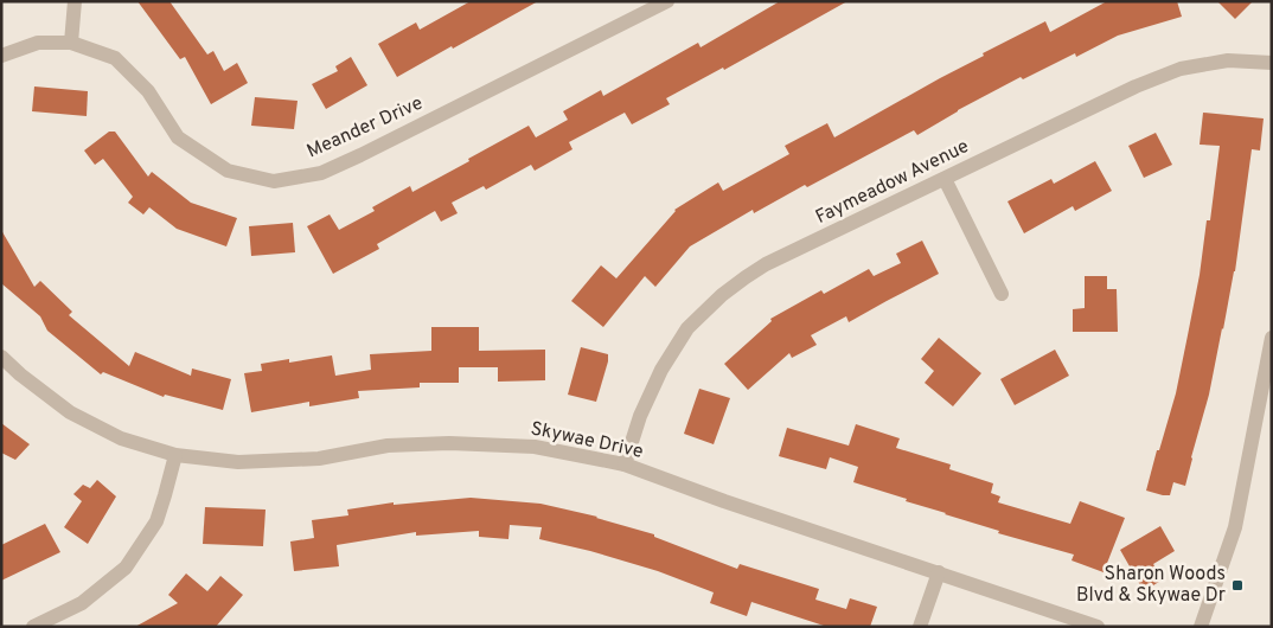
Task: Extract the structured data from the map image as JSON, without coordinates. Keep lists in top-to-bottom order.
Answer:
{
  "streets": {
    "street": ["Meander Drive", "Faymeadow Avenue", "Skywae Drive"]
  },
  "crossings": [
    ["Faymeadow Avenue", "Skywae Drive"]
  ],
  "places": {
    "transit": ["Sharon Woods Blvd & Skywae Dr"]
  }
}
